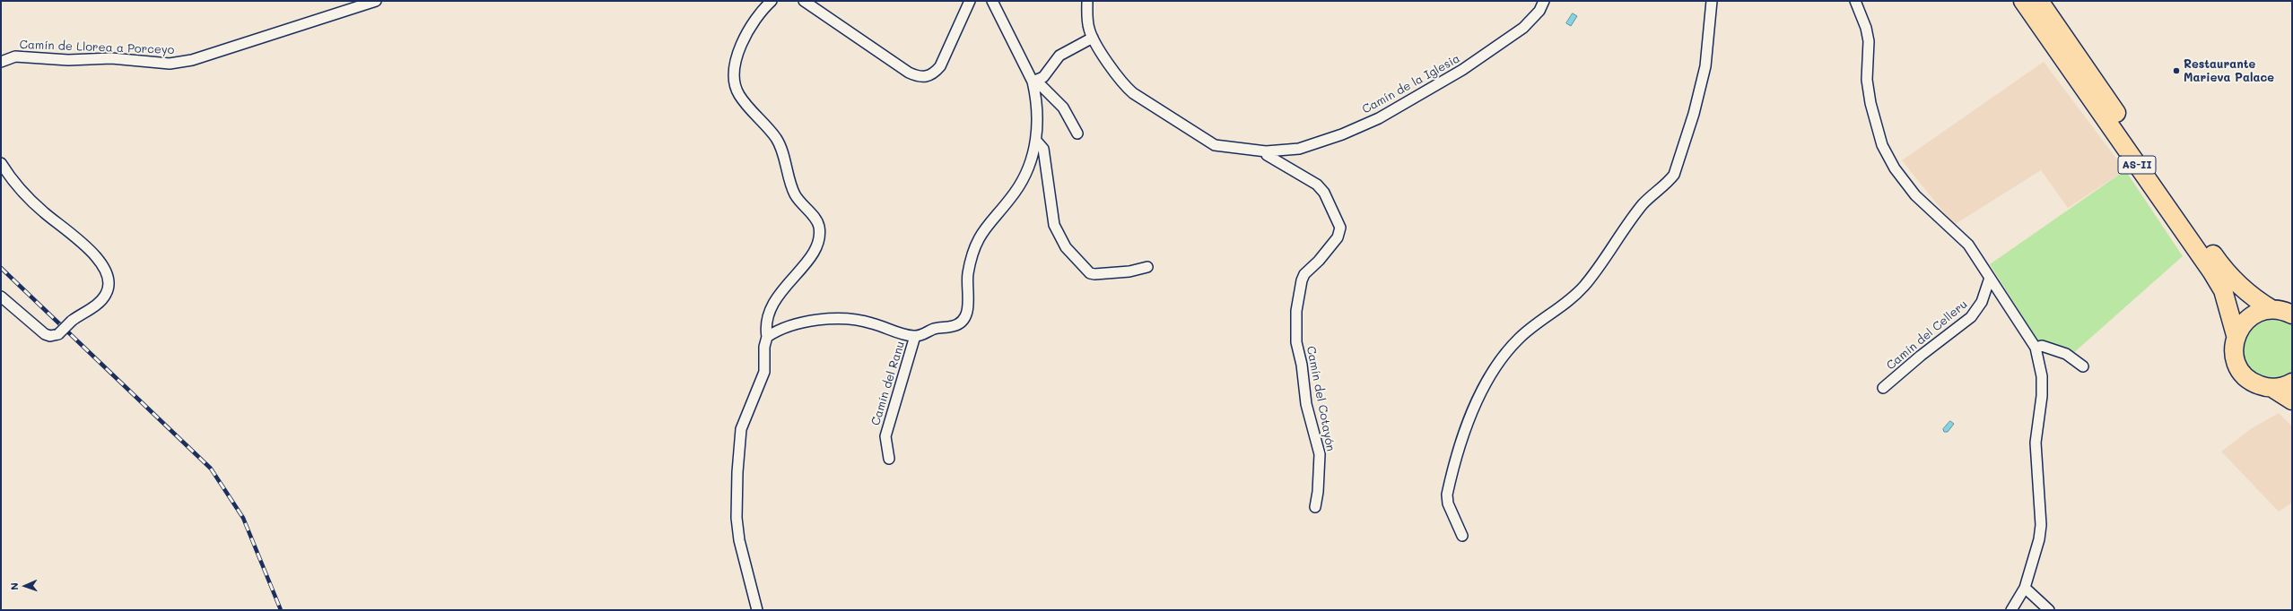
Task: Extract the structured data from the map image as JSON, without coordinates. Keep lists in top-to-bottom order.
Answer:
{
  "streets": {
    "highway": ["AS-II"],
    "street": [
      "Camín de Llorea a Porceyo",
      "Camín de la Iglesia",
      "Camín del Celleru",
      "Camín del Ranu",
      "Camín del Cotayón"
    ]
  },
  "crossings": [
    ["Camín de la Iglesia", "Camín del Cotayón"]
  ],
  "places": ["Restaurante Marieva Palace"],
  "north": "left"
}
